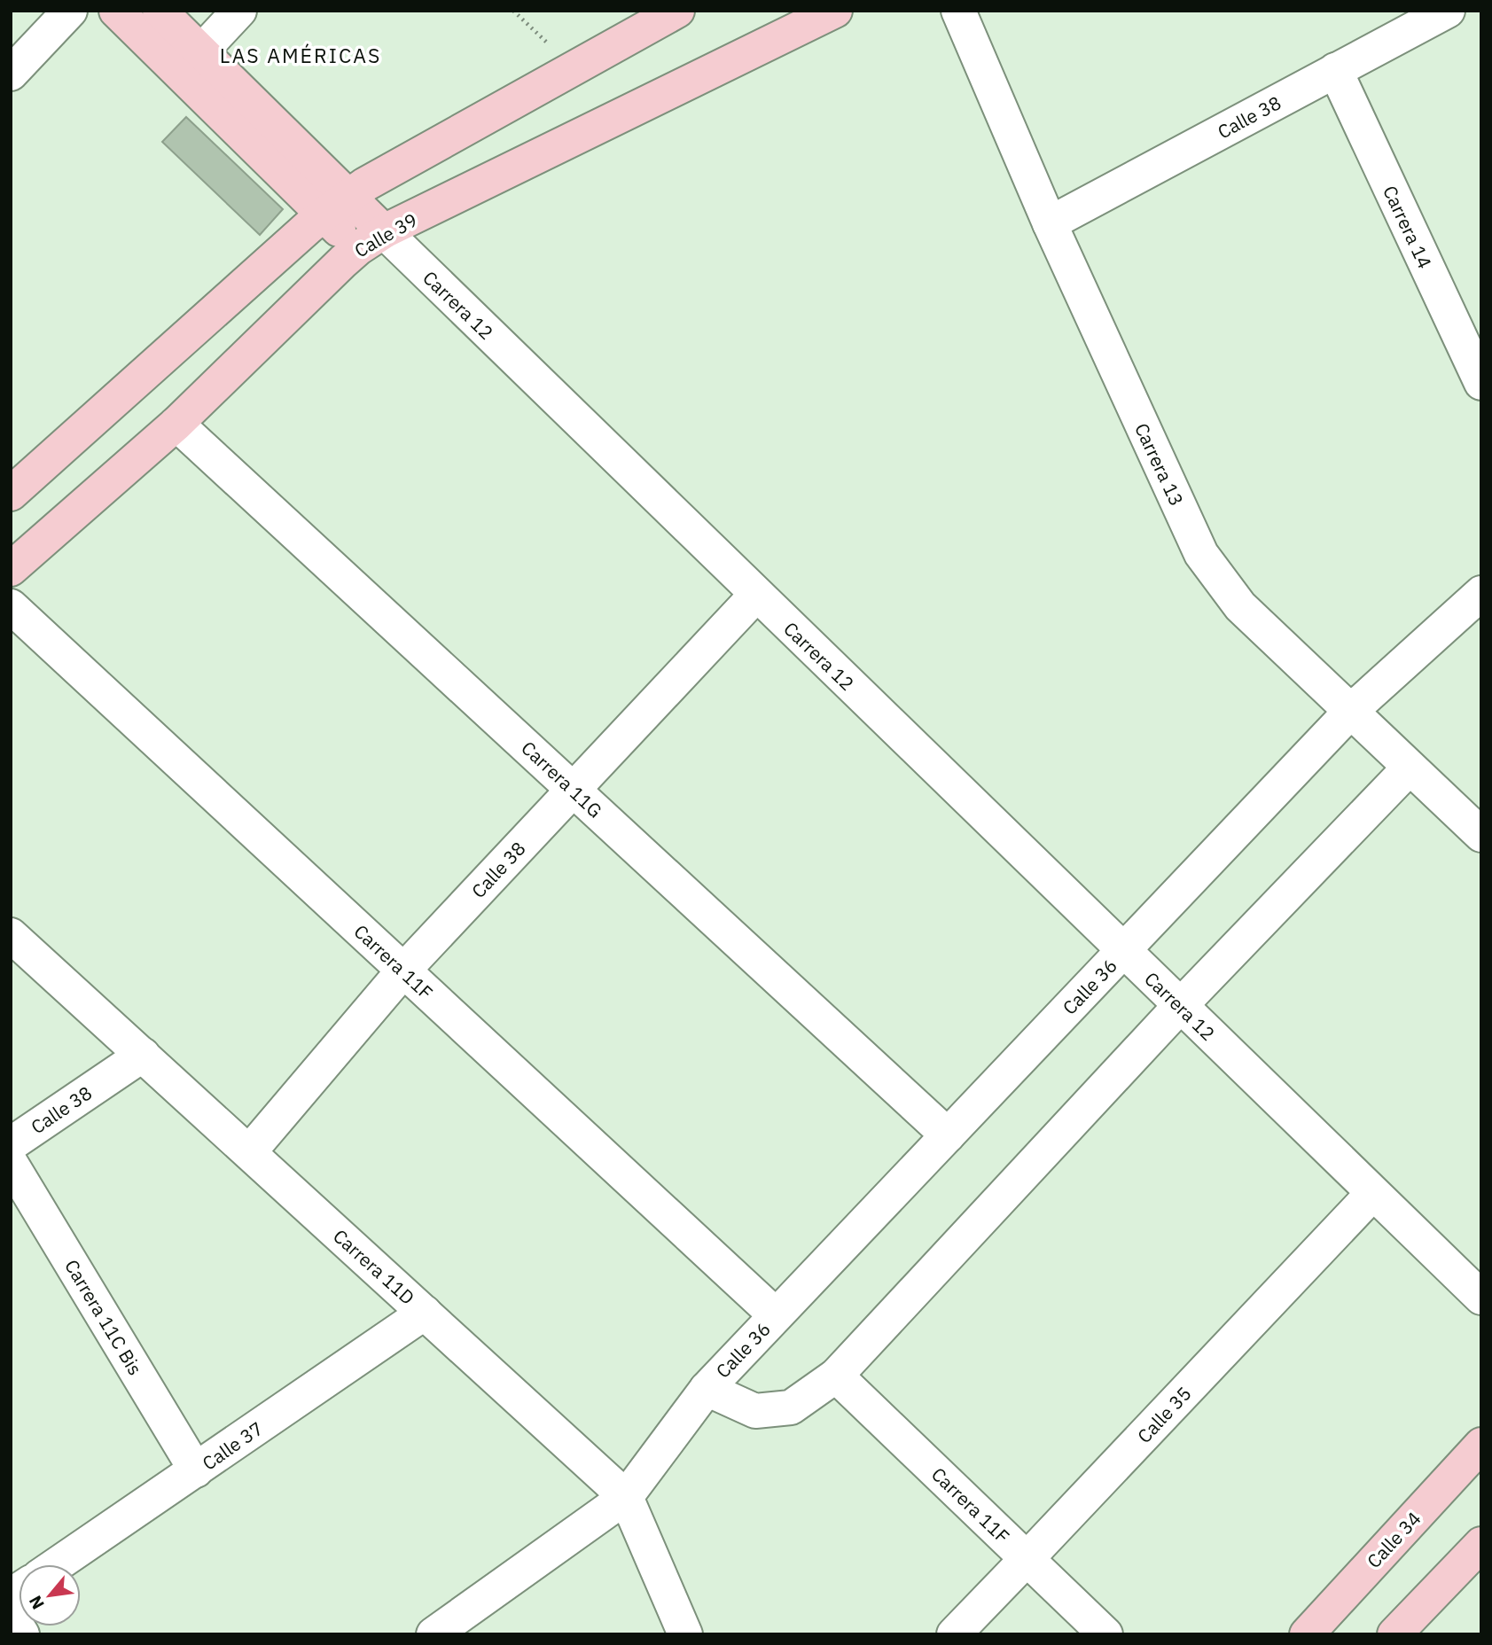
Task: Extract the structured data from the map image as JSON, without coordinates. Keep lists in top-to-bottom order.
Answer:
{
  "streets": {
    "street": [
      "Calle 38",
      "Carrera 14",
      "Calle 39",
      "Carrera 12",
      "Carrera 13",
      "Carrera 11G",
      "Carrera 11F",
      "Calle 36",
      "Carrera 11D",
      "Carrera 11C Bis",
      "Calle 35",
      "Calle 37",
      "Calle 34"
    ]
  },
  "crossings": [
    ["Calle 38", "Carrera 14"],
    ["Calle 38", "Carrera 12"],
    ["Calle 38", "Carrera 13"],
    ["Calle 38", "Carrera 11G"],
    ["Calle 38", "Carrera 11F"],
    ["Calle 38", "Carrera 11D"],
    ["Calle 39", "Carrera 12"],
    ["Calle 39", "Carrera 11G"],
    ["Carrera 12", "Calle 36"],
    ["Carrera 12", "Calle 35"],
    ["Carrera 13", "Calle 36"],
    ["Carrera 11G", "Calle 36"],
    ["Carrera 11F", "Calle 36"],
    ["Carrera 11F", "Calle 35"],
    ["Calle 36", "Carrera 11D"],
    ["Carrera 11D", "Calle 37"],
    ["Carrera 11C Bis", "Calle 37"]
  ],
  "districts": ["LAS AMÉRICAS"],
  "north": "bottom left"
}
